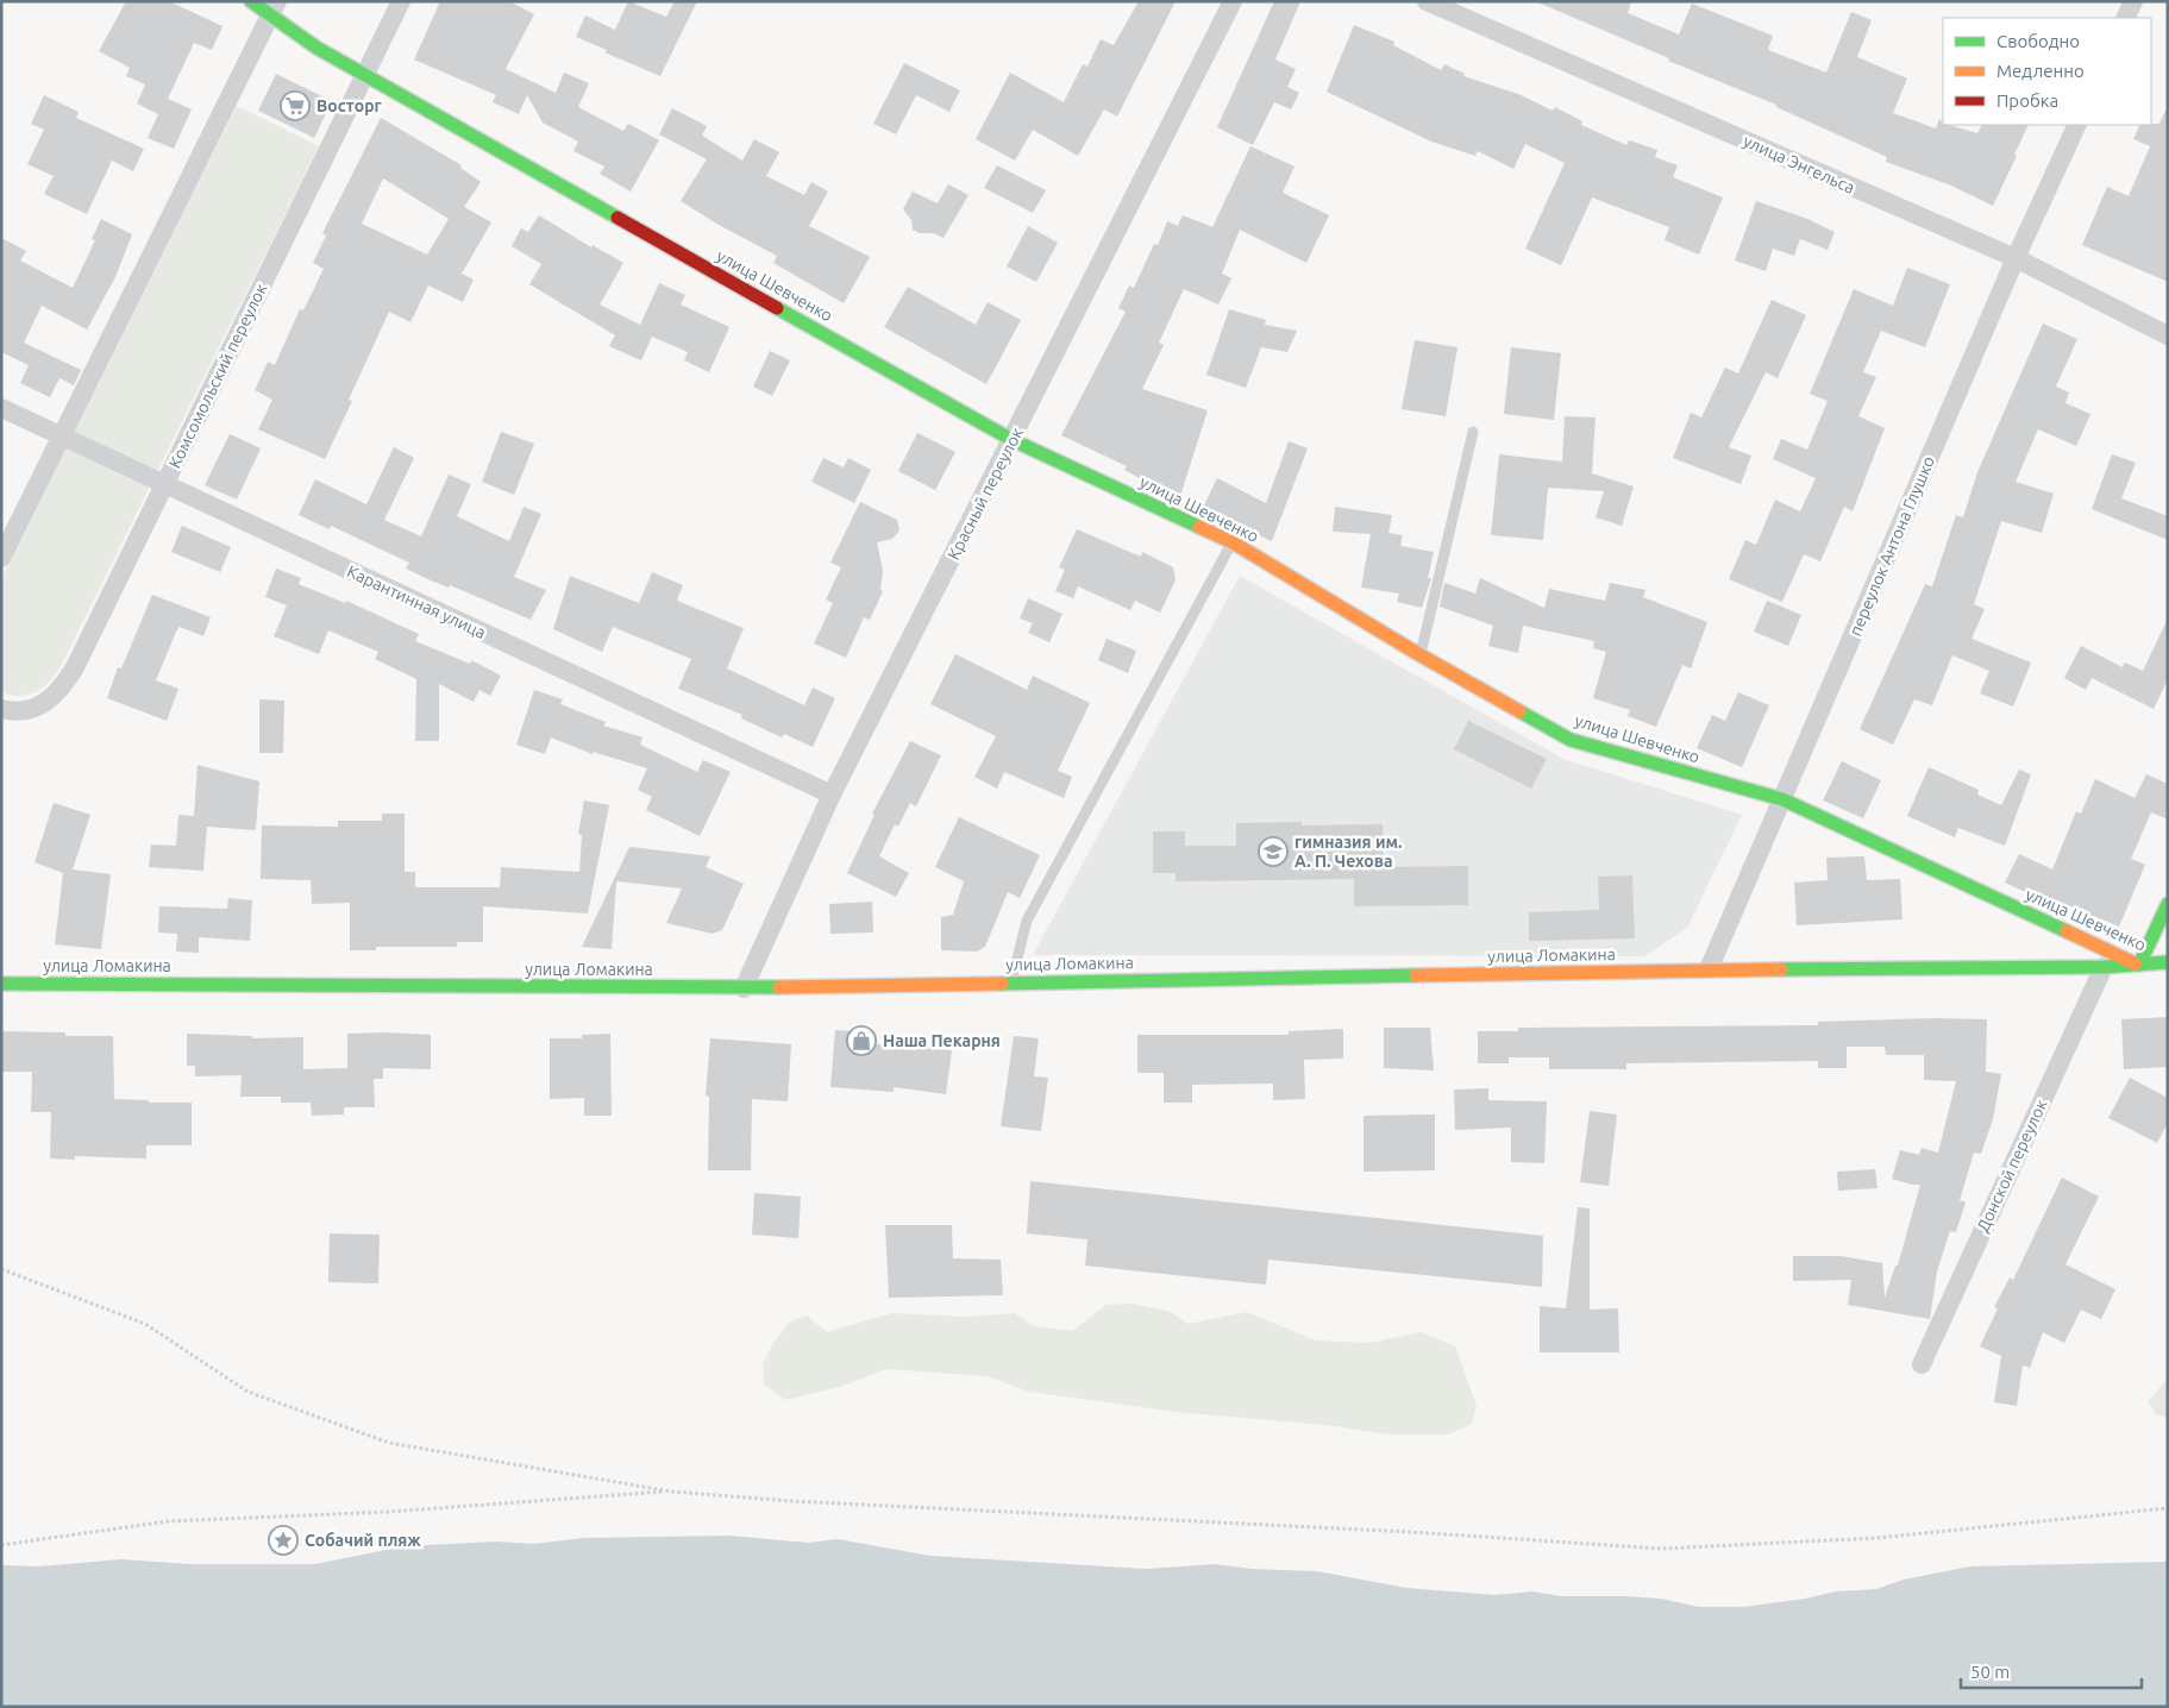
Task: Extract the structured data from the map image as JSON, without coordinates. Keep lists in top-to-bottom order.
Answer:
{
  "streets": {
    "street": [
      "улица Энгельса",
      "улица Шевченко",
      "Комсомольский переулок",
      "Красный переулок",
      "переулок Антона Глушко",
      "Карантинная улица",
      "улица Ломакина",
      "Донской переулок"
    ]
  },
  "crossings": [
    ["улица Энгельса", "переулок Антона Глушко"],
    ["улица Шевченко", "Комсомольский переулок"],
    ["улица Шевченко", "Красный переулок"],
    ["улица Шевченко", "переулок Антона Глушко"],
    ["улица Шевченко", "улица Ломакина"],
    ["Комсомольский переулок", "Карантинная улица"],
    ["Красный переулок", "Карантинная улица"],
    ["Красный переулок", "улица Ломакина"],
    ["переулок Антона Глушко", "улица Ломакина"],
    ["улица Ломакина", "Донской переулок"]
  ],
  "places": {
    "supermarket": ["Восторг"],
    "school or university": ["гимназия им. А. П. Чехова"],
    "shop": ["Наша Пекарня"],
    "place": ["Собачий пляж"]
  },
  "legend": ["Свободно", "Медленно", "Пробка"],
  "scale_bar": "50 m"
}
